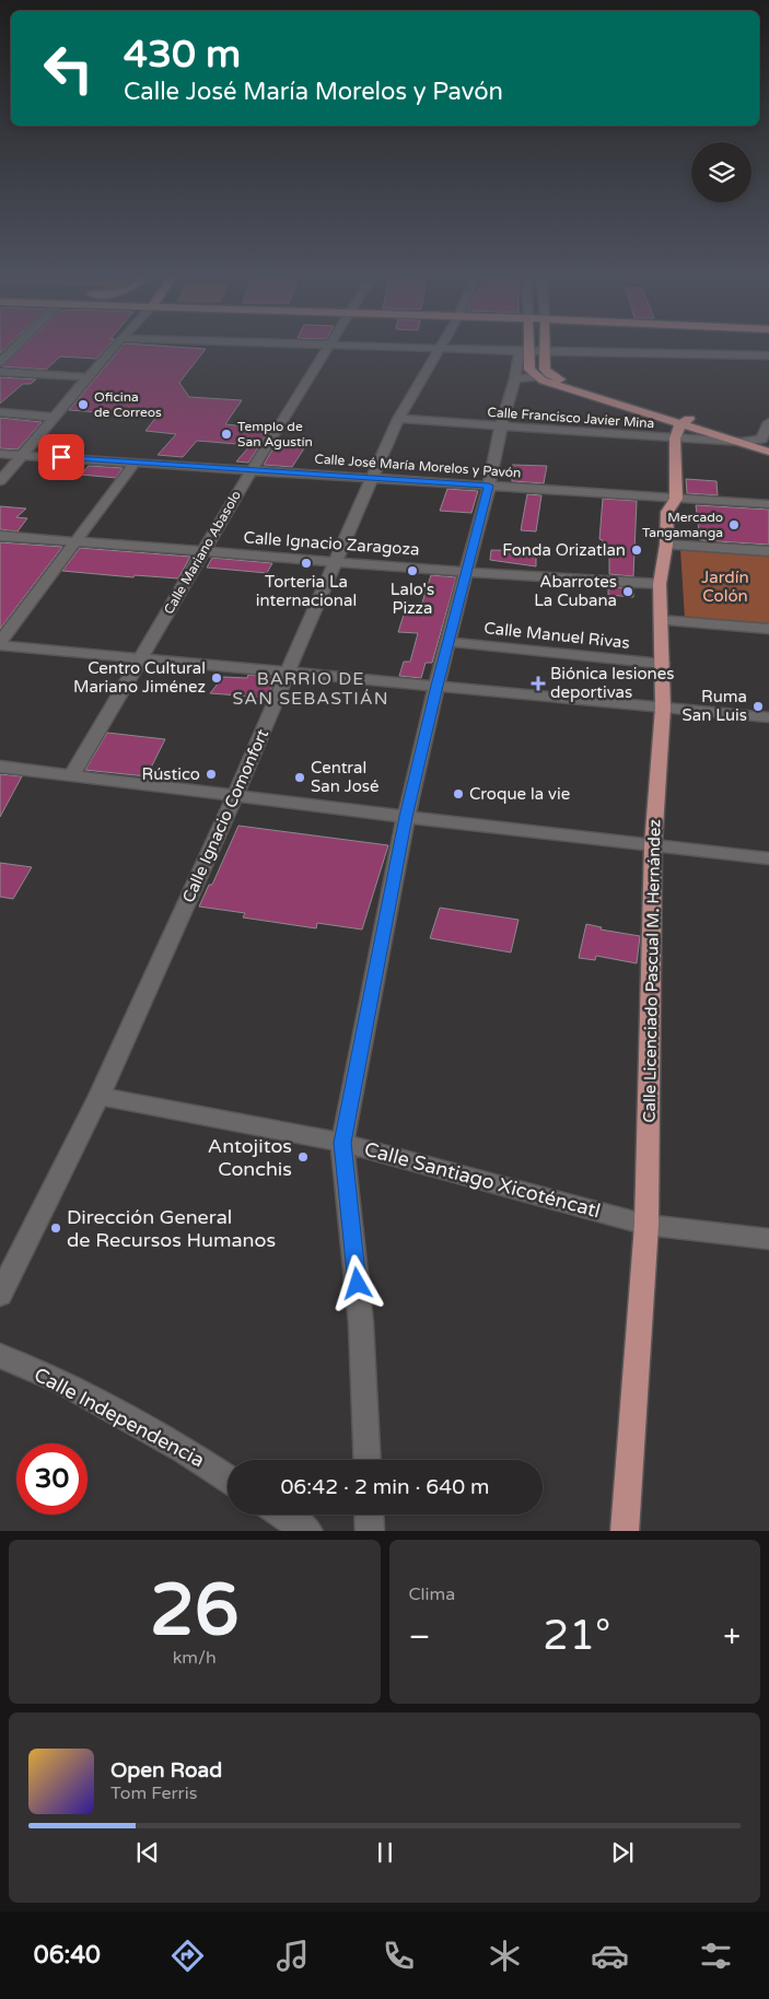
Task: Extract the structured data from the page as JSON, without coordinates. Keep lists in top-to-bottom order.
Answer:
{
  "streets": {
    "main road": ["Calle Licenciado Pascual M. Hernández"],
    "street": [
      "Calle Francisco Javier Mina",
      "Calle José María Morelos y Pavón",
      "Calle Ignacio Zaragoza",
      "Calle Mariano Abasolo",
      "Calle Manuel Rivas",
      "Calle Ignacio Comonfort",
      "Calle Santiago Xicoténcatl",
      "Calle Independencia"
    ]
  },
  "crossings": [
    ["Calle Francisco Javier Mina", "Calle Ignacio Comonfort"],
    ["Calle Francisco Javier Mina", "Calle Licenciado Pascual M. Hernández"],
    ["Calle José María Morelos y Pavón", "Calle Mariano Abasolo"],
    ["Calle José María Morelos y Pavón", "Calle Ignacio Comonfort"],
    ["Calle José María Morelos y Pavón", "Calle Licenciado Pascual M. Hernández"],
    ["Calle Ignacio Zaragoza", "Calle Mariano Abasolo"],
    ["Calle Ignacio Zaragoza", "Calle Ignacio Comonfort"],
    ["Calle Ignacio Zaragoza", "Calle Licenciado Pascual M. Hernández"],
    ["Calle Manuel Rivas", "Calle Licenciado Pascual M. Hernández"],
    ["Calle Ignacio Comonfort", "Calle Santiago Xicoténcatl"],
    ["Calle Licenciado Pascual M. Hernández", "Calle Santiago Xicoténcatl"]
  ],
  "districts": ["BARRIO DE SAN SEBASTIÁN"],
  "parks": ["Jardín Colón"],
  "places": {
    "other": [
      "Oficina de Correos",
      "Templo de San Agustín",
      "Mercado Tangamanga",
      "Fonda Orizatlan",
      "Torteria La internacional",
      "Lalo's Pizza",
      "Abarrotes La Cubana",
      "Centro Cultural Mariano Jiménez",
      "Ruma San Luis",
      "Rústico",
      "Central San José",
      "Croque la vie",
      "Antojitos Conchis",
      "Dirección General de Recursos Humanos"
    ],
    "health": ["Biónica lesiones deportivas"]
  },
  "page": {
    "turn": ["430 m", "Calle José María Morelos y Pavón"],
    "limit": "30",
    "trip": "06:42 · 2 min · 640 m",
    "tile": [
      ["26", "km/h"],
      "Clima"
    ],
    "heat": ["−", "21°", "+"],
    "song": ["Open Road", "Tom Ferris"],
    "tabs": "06:40"
  }
}
